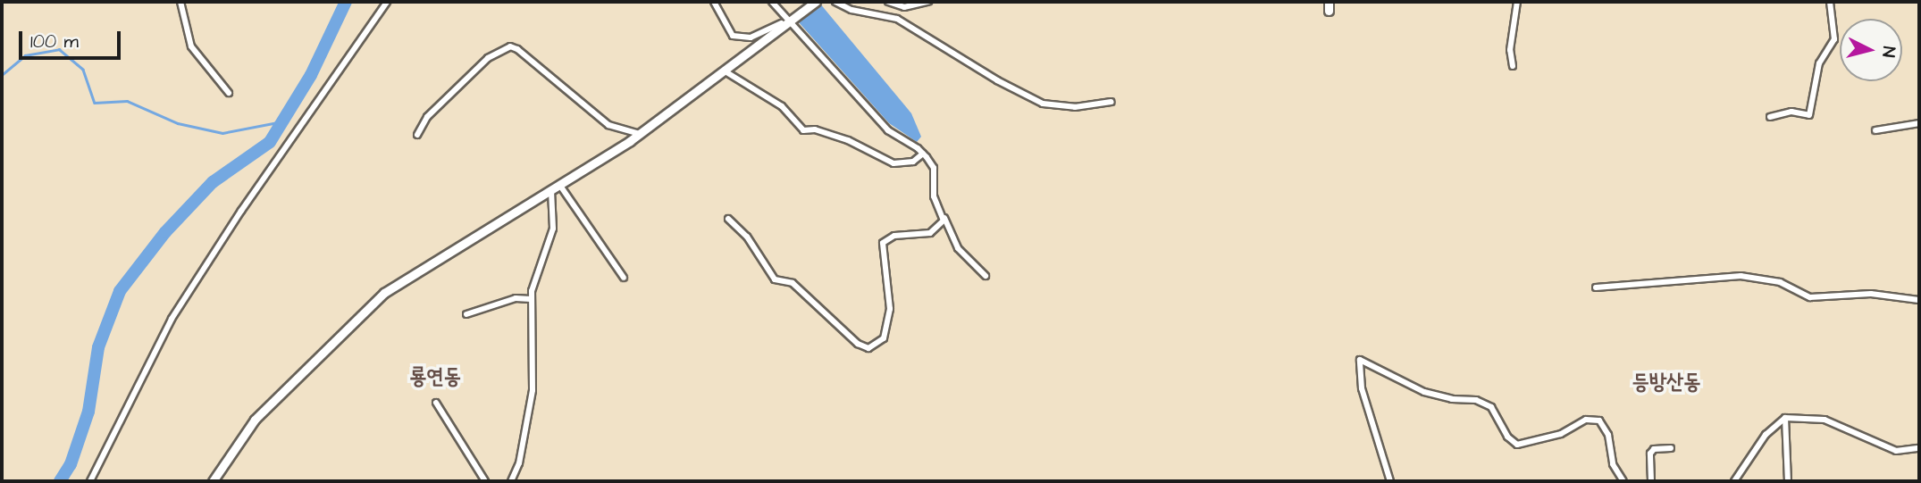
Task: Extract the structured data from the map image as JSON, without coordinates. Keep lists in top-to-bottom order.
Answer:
{
  "districts": ["룡연동", "등방산동"],
  "scale_bar": "100 m",
  "north": "right"
}
